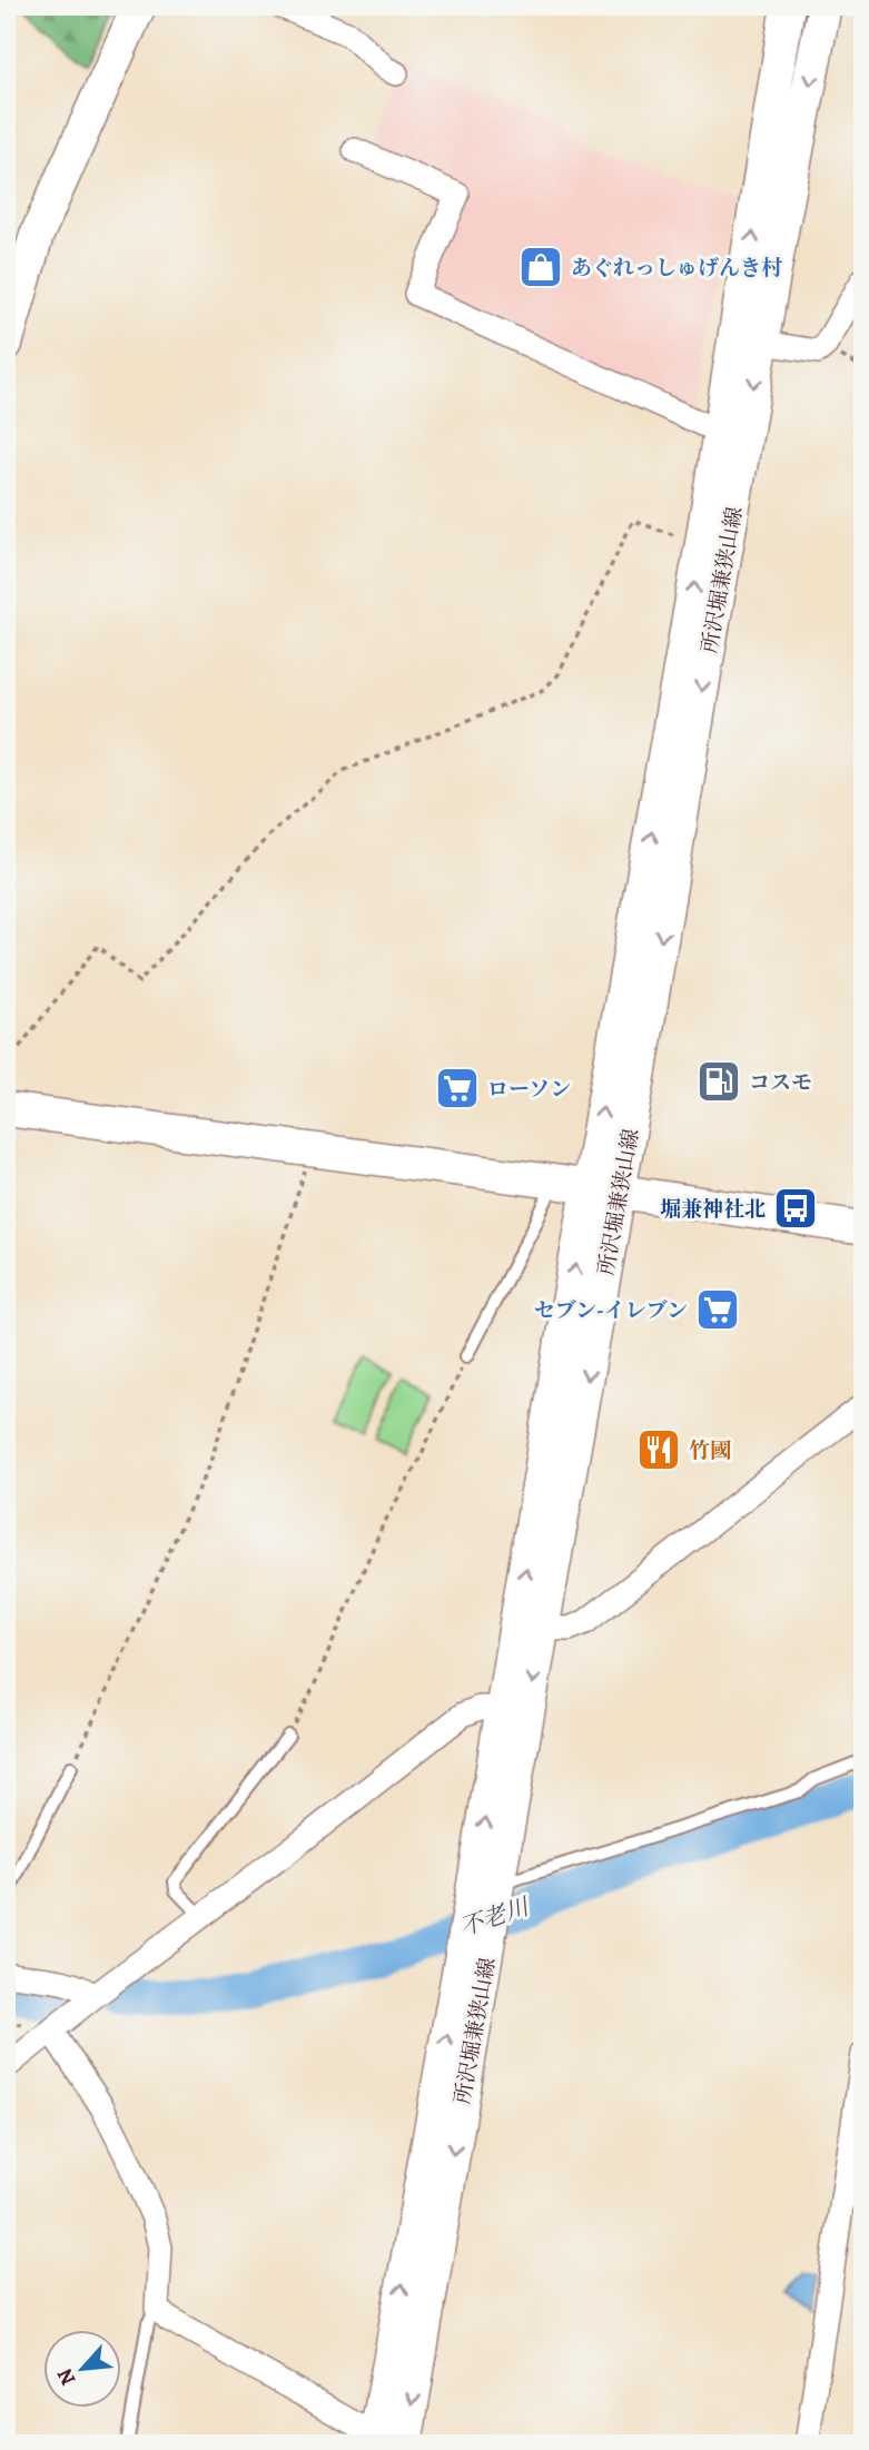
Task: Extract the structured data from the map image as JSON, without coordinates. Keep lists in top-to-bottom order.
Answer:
{
  "streets": {
    "main road": ["所沢堀兼狭山線"]
  },
  "water": ["不老川"],
  "places": {
    "shop": ["あぐれっしゅげんき村"],
    "fuel station": ["コスモ"],
    "supermarket": ["ローソン", "セブン-イレブン"],
    "bus stop": ["堀兼神社北"],
    "restaurant": ["竹國"]
  },
  "north": "bottom left"
}
